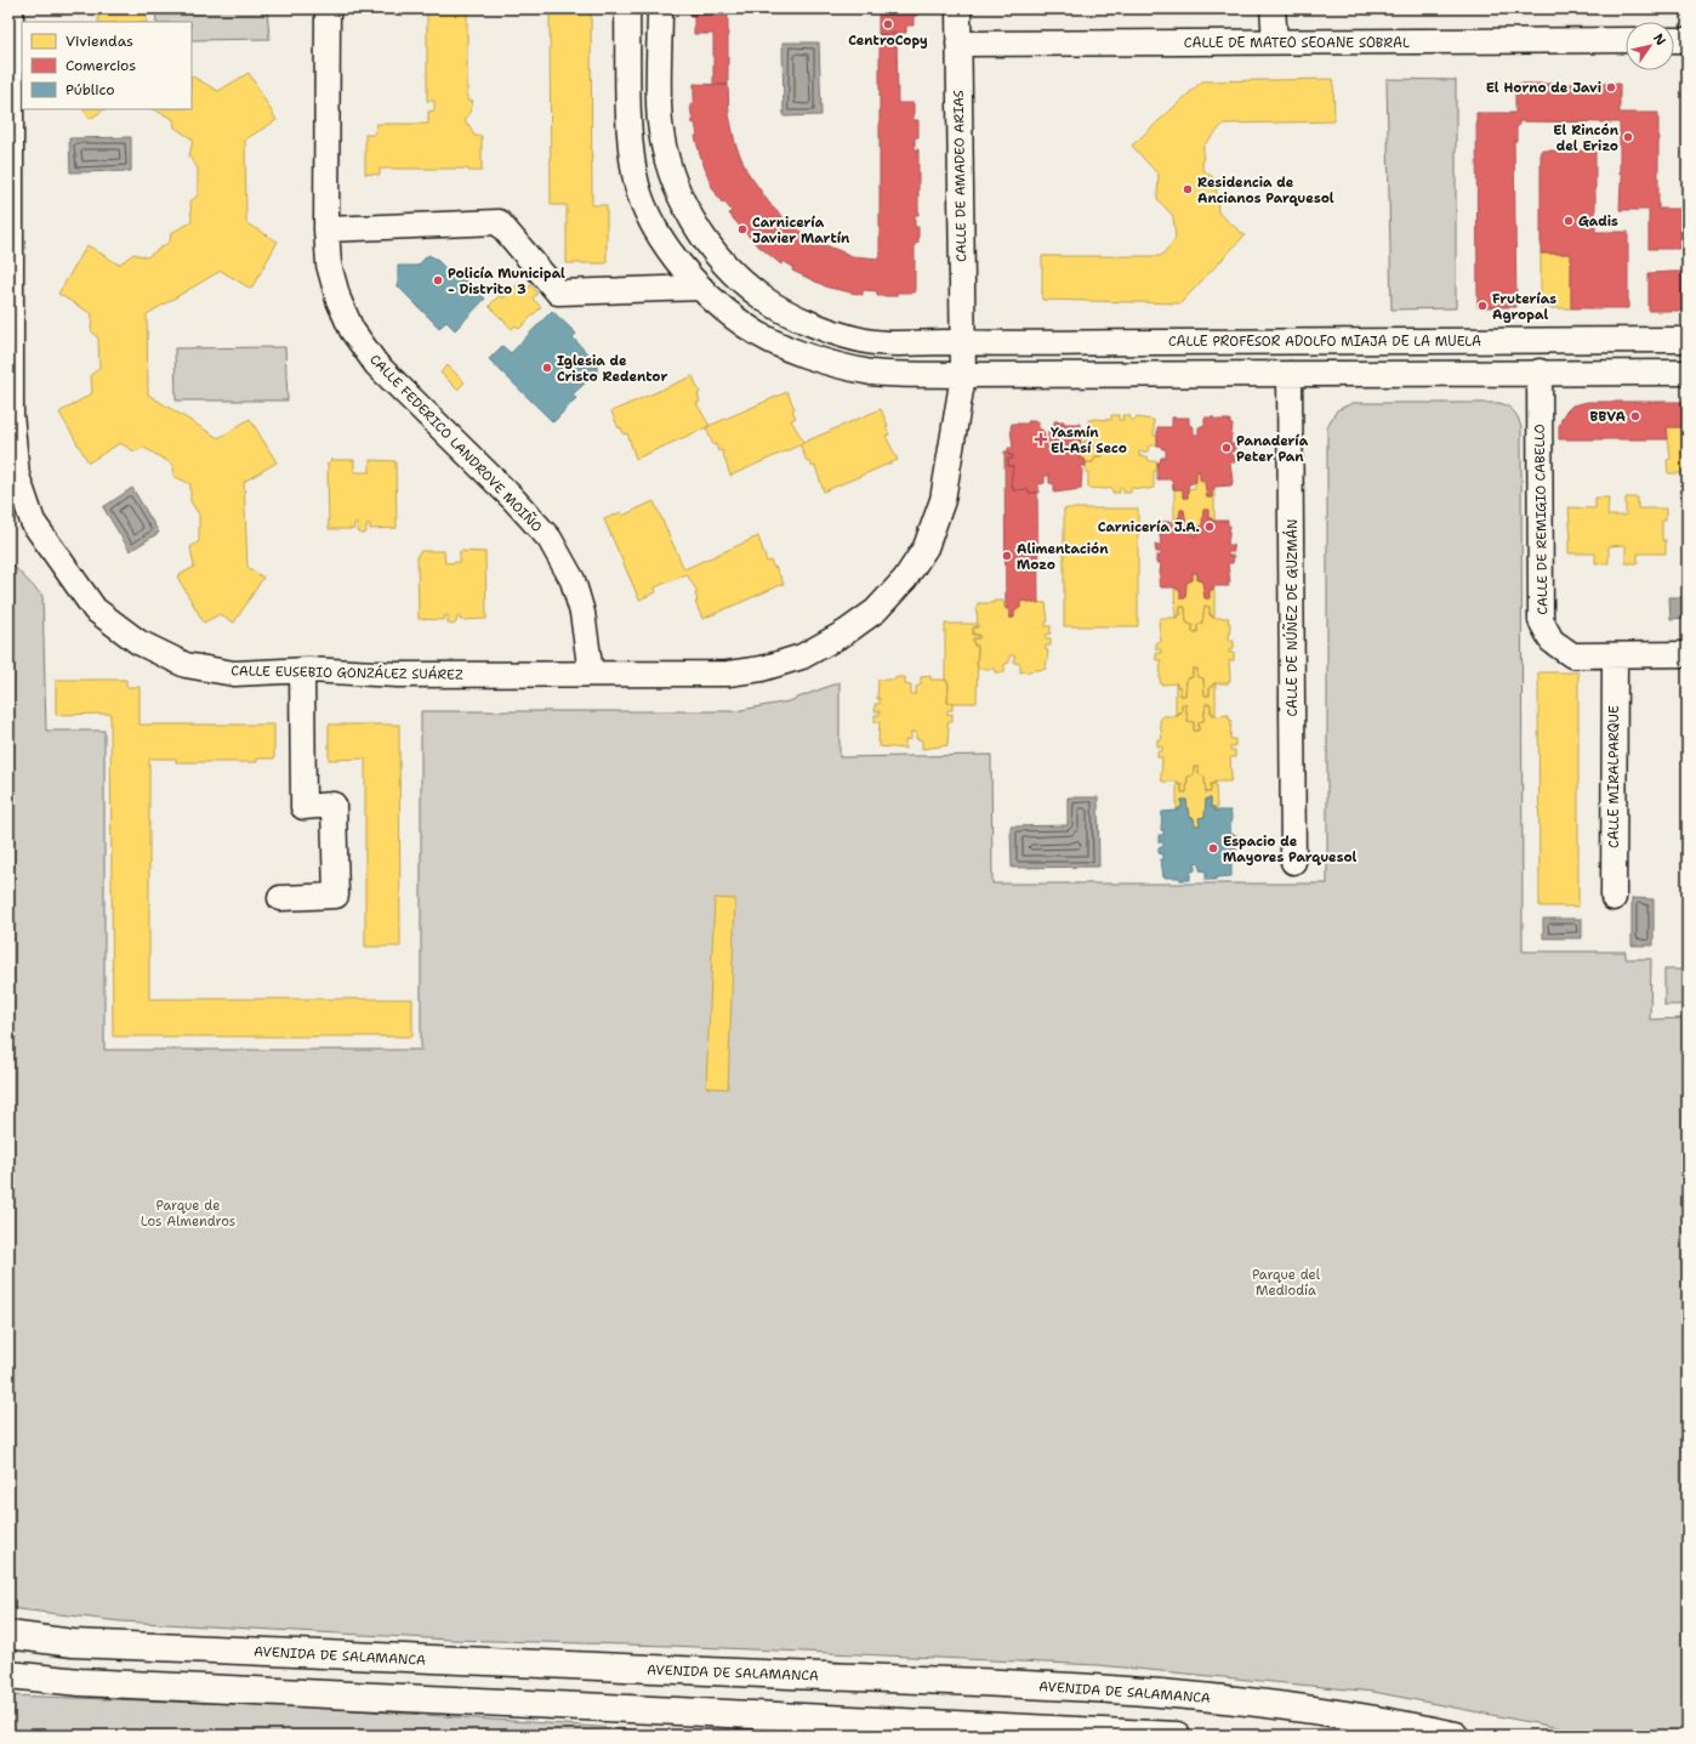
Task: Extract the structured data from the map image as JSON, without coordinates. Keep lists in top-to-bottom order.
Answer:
{
  "streets": {
    "highway": ["AVENIDA DE SALAMANCA"],
    "street": [
      "CALLE DE MATEO SEOANE SOBRAL",
      "CALLE DE AMADEO ARIAS",
      "CALLE PROFESOR ADOLFO MIAJA DE LA MUELA",
      "CALLE FEDERICO LANDROVE MOIÑO",
      "CALLE DE REMIGIO CABELLO",
      "CALLE DE NÚÑEZ DE GUZMÁN",
      "CALLE EUSEBIO GONZÁLEZ SUÁREZ",
      "CALLE MIRALPARQUE"
    ]
  },
  "crossings": [
    ["CALLE DE MATEO SEOANE SOBRAL", "CALLE DE AMADEO ARIAS"],
    ["CALLE DE AMADEO ARIAS", "CALLE PROFESOR ADOLFO MIAJA DE LA MUELA"],
    ["CALLE DE AMADEO ARIAS", "CALLE EUSEBIO GONZÁLEZ SUÁREZ"],
    ["CALLE PROFESOR ADOLFO MIAJA DE LA MUELA", "CALLE EUSEBIO GONZÁLEZ SUÁREZ"],
    ["CALLE FEDERICO LANDROVE MOIÑO", "CALLE EUSEBIO GONZÁLEZ SUÁREZ"],
    ["CALLE DE REMIGIO CABELLO", "CALLE MIRALPARQUE"]
  ],
  "parks": ["Parque de Los Almendros", "Parque del Mediodía"],
  "places": {
    "other": [
      "CentroCopy",
      "El Horno de Javi",
      "El Rincón del Erizo",
      "Residencia de Ancianos Parquesol",
      "Gadis",
      "Carnicería Javier Martín",
      "Policía Municipal - Distrito 3",
      "Fruterías Agropal",
      "Iglesia de Cristo Redentor",
      "BBVA",
      "Panadería Peter Pan",
      "Carnicería J.A.",
      "Alimentación Mozo",
      "Espacio de Mayores Parquesol"
    ],
    "health": ["Yasmín El-Así Seco"]
  },
  "legend": ["Viviendas", "Comercios", "Público"],
  "north": "top right"
}
